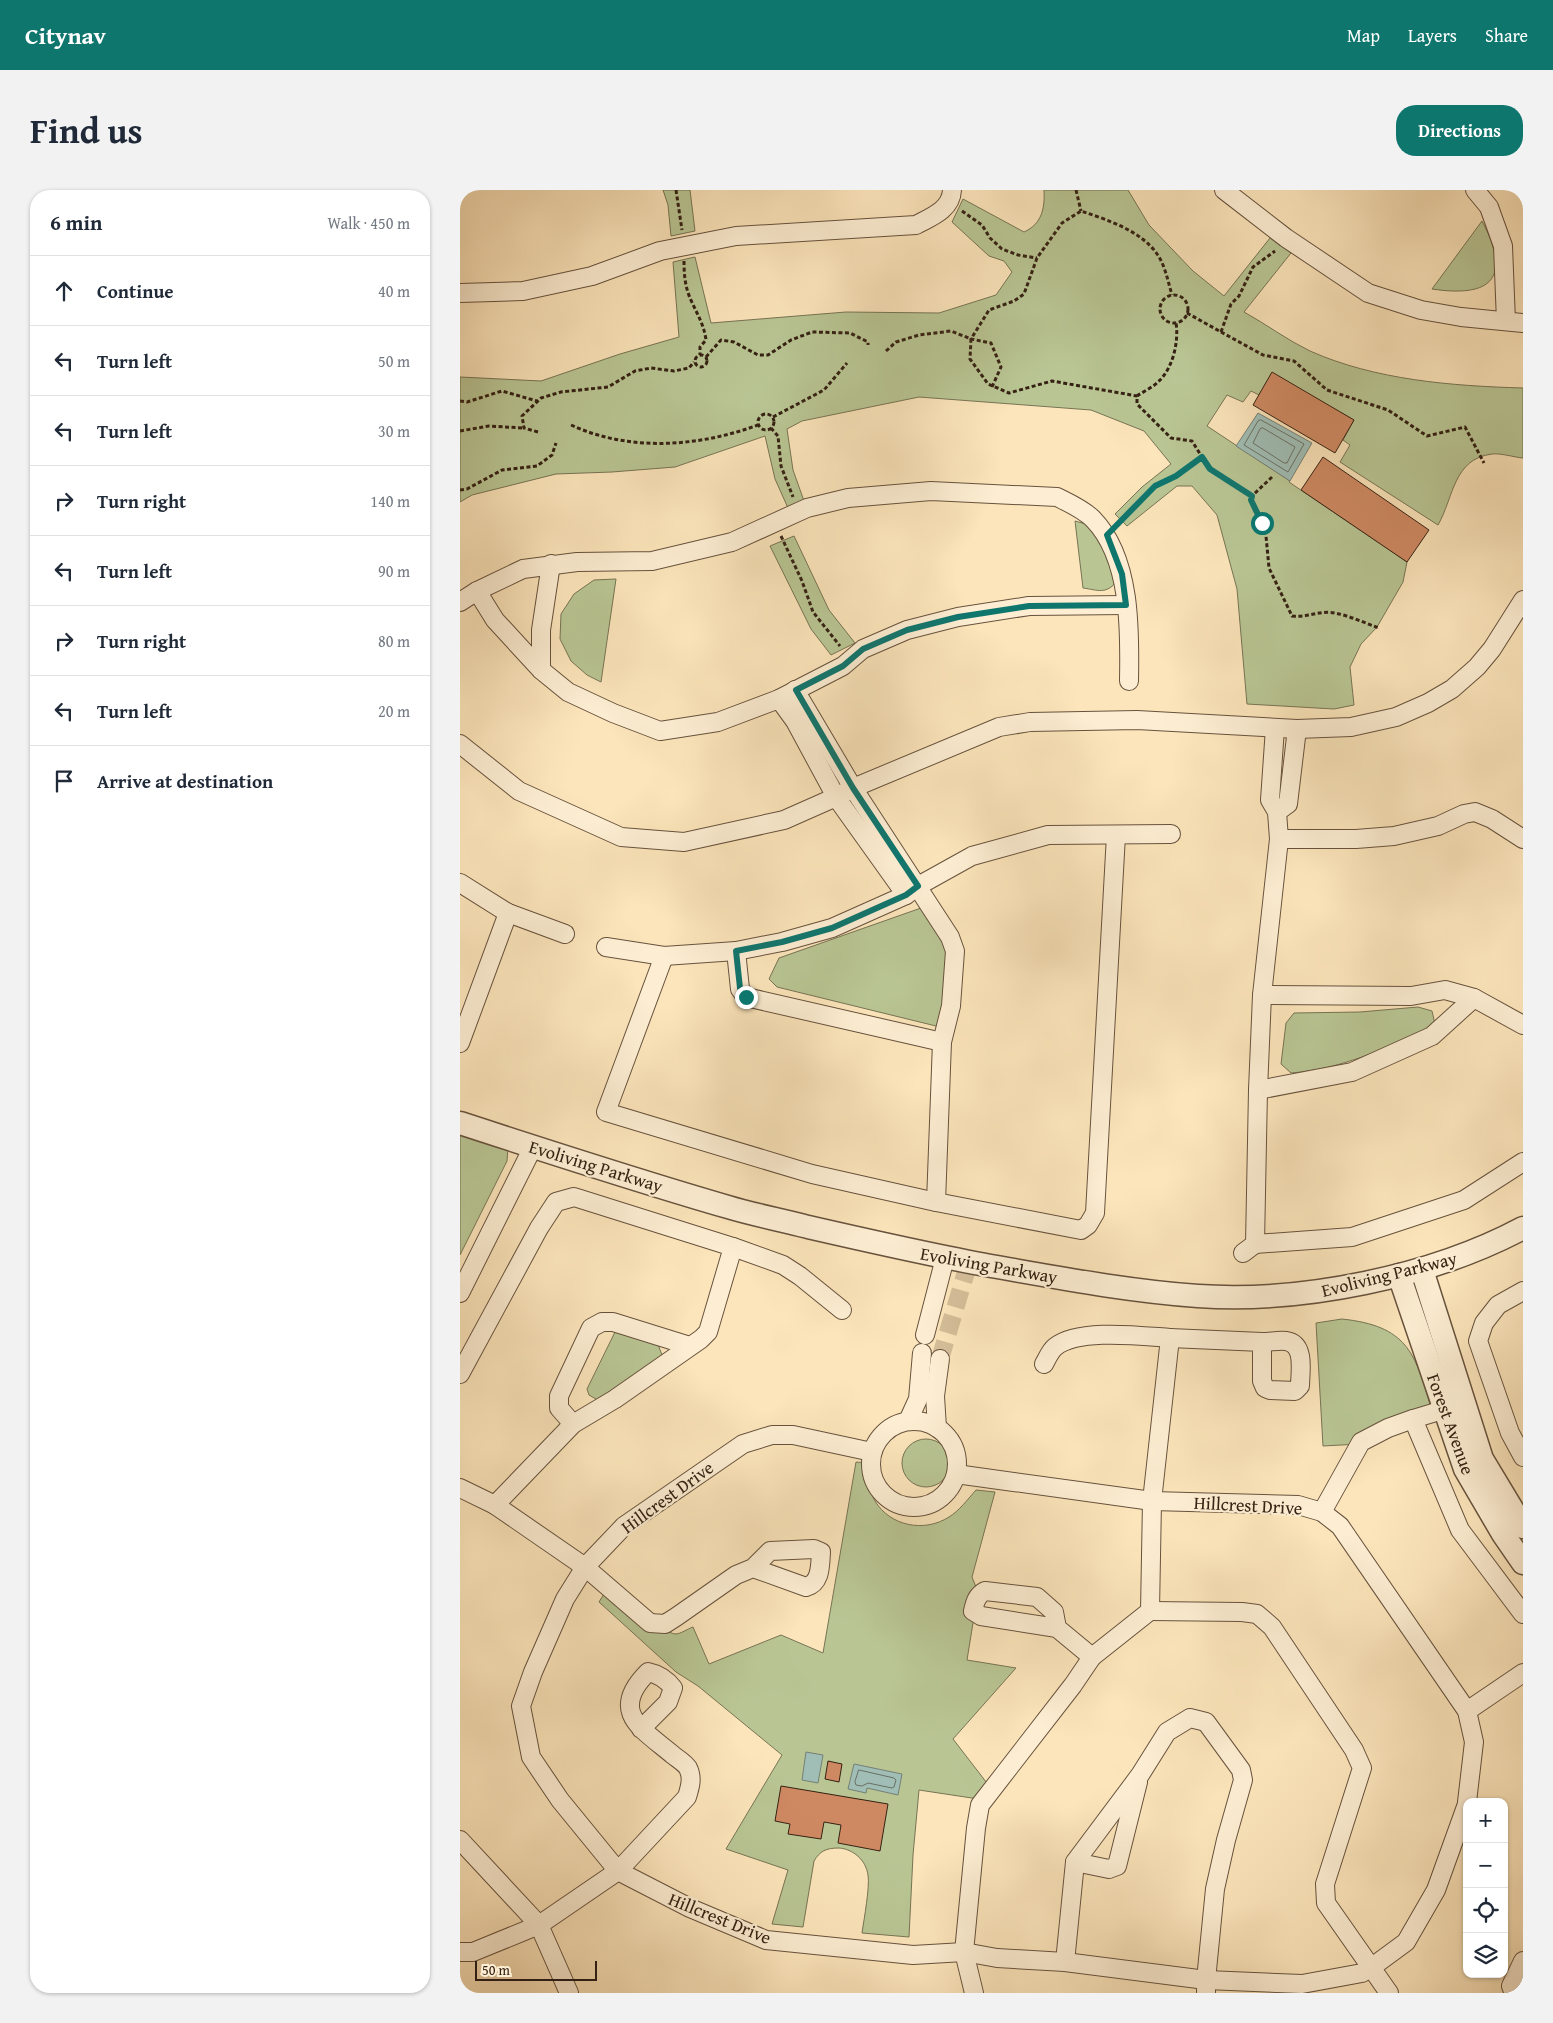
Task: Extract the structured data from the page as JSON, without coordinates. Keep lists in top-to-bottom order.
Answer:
{
  "streets": {
    "street": ["Evoliving Parkway", "Forest Avenue", "Hillcrest Drive"]
  },
  "crossings": [
    ["Evoliving Parkway", "Forest Avenue"]
  ],
  "scale_bar": "50 m",
  "page": {
    "header": "Citynav",
    "nav": ["Map", "Layers", "Share"],
    "title": "Find us",
    "buttons": "Directions",
    "heading": ["6 min", "Walk · 450 m"],
    "list": [
      ["Continue", "40 m"],
      ["Turn left", "50 m"],
      ["Turn left", "30 m"],
      ["Turn right", "140 m"],
      ["Turn left", "90 m"],
      ["Turn right", "80 m"],
      ["Turn left", "20 m"],
      "Arrive at destination"
    ],
    "map_buttons": ["+", "−"],
    "scale": "50 m"
  }
}
